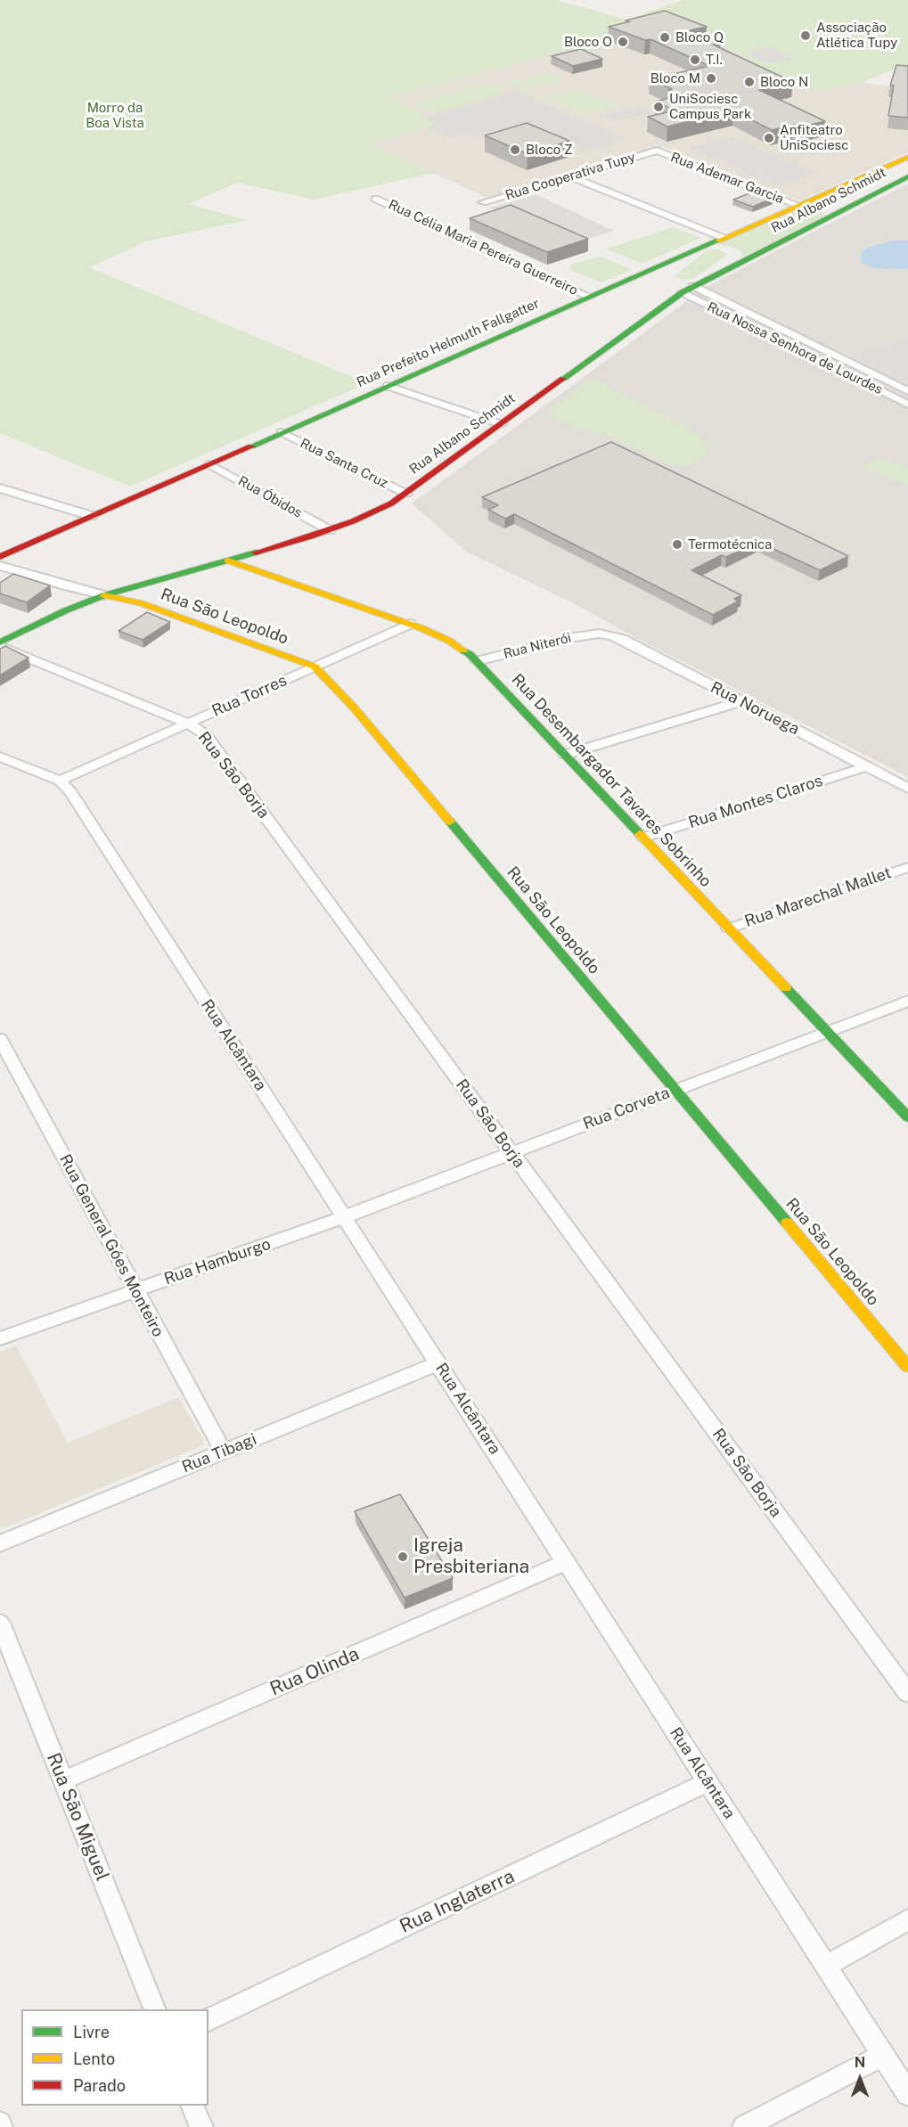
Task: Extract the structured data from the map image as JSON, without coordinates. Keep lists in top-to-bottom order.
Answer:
{
  "streets": {
    "main road": [
      "Rua Albano Schmidt",
      "Rua Prefeito Helmuth Fallgatter",
      "Rua São Leopoldo",
      "Rua Desembargador Tavares Sobrinho"
    ],
    "street": [
      "Rua Cooperativa Tupy",
      "Rua Ademar Garcia",
      "Rua Célia Maria Pereira Guerreiro",
      "Rua Nossa Senhora de Lourdes",
      "Rua Santa Cruz",
      "Rua Óbidos",
      "Rua Niterói",
      "Rua Torres",
      "Rua Noruega",
      "Rua São Borja",
      "Rua Montes Claros",
      "Rua Marechal Mallet",
      "Rua Alcântara",
      "Rua Corveta",
      "Rua General Góes Monteiro",
      "Rua Hamburgo",
      "Rua Tibagi",
      "Rua Olinda",
      "Rua São Miguel",
      "Rua Inglaterra"
    ]
  },
  "crossings": [
    ["Rua Cooperativa Tupy", "Rua Ademar Garcia"],
    ["Rua Ademar Garcia", "Rua Prefeito Helmuth Fallgatter"],
    ["Rua Albano Schmidt", "Rua Nossa Senhora de Lourdes"],
    ["Rua Albano Schmidt", "Rua Santa Cruz"],
    ["Rua Albano Schmidt", "Rua Óbidos"],
    ["Rua Albano Schmidt", "Rua São Leopoldo"],
    ["Rua Albano Schmidt", "Rua São Borja"],
    ["Rua Albano Schmidt", "Rua Desembargador Tavares Sobrinho"],
    ["Rua Célia Maria Pereira Guerreiro", "Rua Prefeito Helmuth Fallgatter"],
    ["Rua Prefeito Helmuth Fallgatter", "Rua Santa Cruz"],
    ["Rua Prefeito Helmuth Fallgatter", "Rua Óbidos"],
    ["Rua São Leopoldo", "Rua Torres"],
    ["Rua São Leopoldo", "Rua Corveta"],
    ["Rua Niterói", "Rua Noruega"],
    ["Rua Niterói", "Rua Desembargador Tavares Sobrinho"],
    ["Rua Torres", "Rua São Borja"],
    ["Rua Torres", "Rua Desembargador Tavares Sobrinho"],
    ["Rua Torres", "Rua Alcântara"],
    ["Rua Noruega", "Rua Montes Claros"],
    ["Rua São Borja", "Rua Corveta"],
    ["Rua Desembargador Tavares Sobrinho", "Rua Montes Claros"],
    ["Rua Desembargador Tavares Sobrinho", "Rua Marechal Mallet"],
    ["Rua Desembargador Tavares Sobrinho", "Rua Corveta"],
    ["Rua Alcântara", "Rua Corveta"],
    ["Rua Alcântara", "Rua Hamburgo"],
    ["Rua Alcântara", "Rua Tibagi"],
    ["Rua Alcântara", "Rua Olinda"],
    ["Rua Alcântara", "Rua Inglaterra"],
    ["Rua Corveta", "Rua Hamburgo"],
    ["Rua General Góes Monteiro", "Rua Hamburgo"],
    ["Rua General Góes Monteiro", "Rua Tibagi"],
    ["Rua Olinda", "Rua São Miguel"]
  ],
  "parks": ["Morro da Boa Vista"],
  "places": [
    "Associação Atlética Tupy",
    "Bloco Q",
    "Bloco O",
    "T.I.",
    "Bloco M",
    "Bloco N",
    "UniSociesc Campus Park",
    "Anfiteatro UniSociesc",
    "Bloco Z",
    "Termotécnica",
    "Igreja Presbiteriana"
  ],
  "legend": ["Livre", "Lento", "Parado"],
  "north": "top"
}
